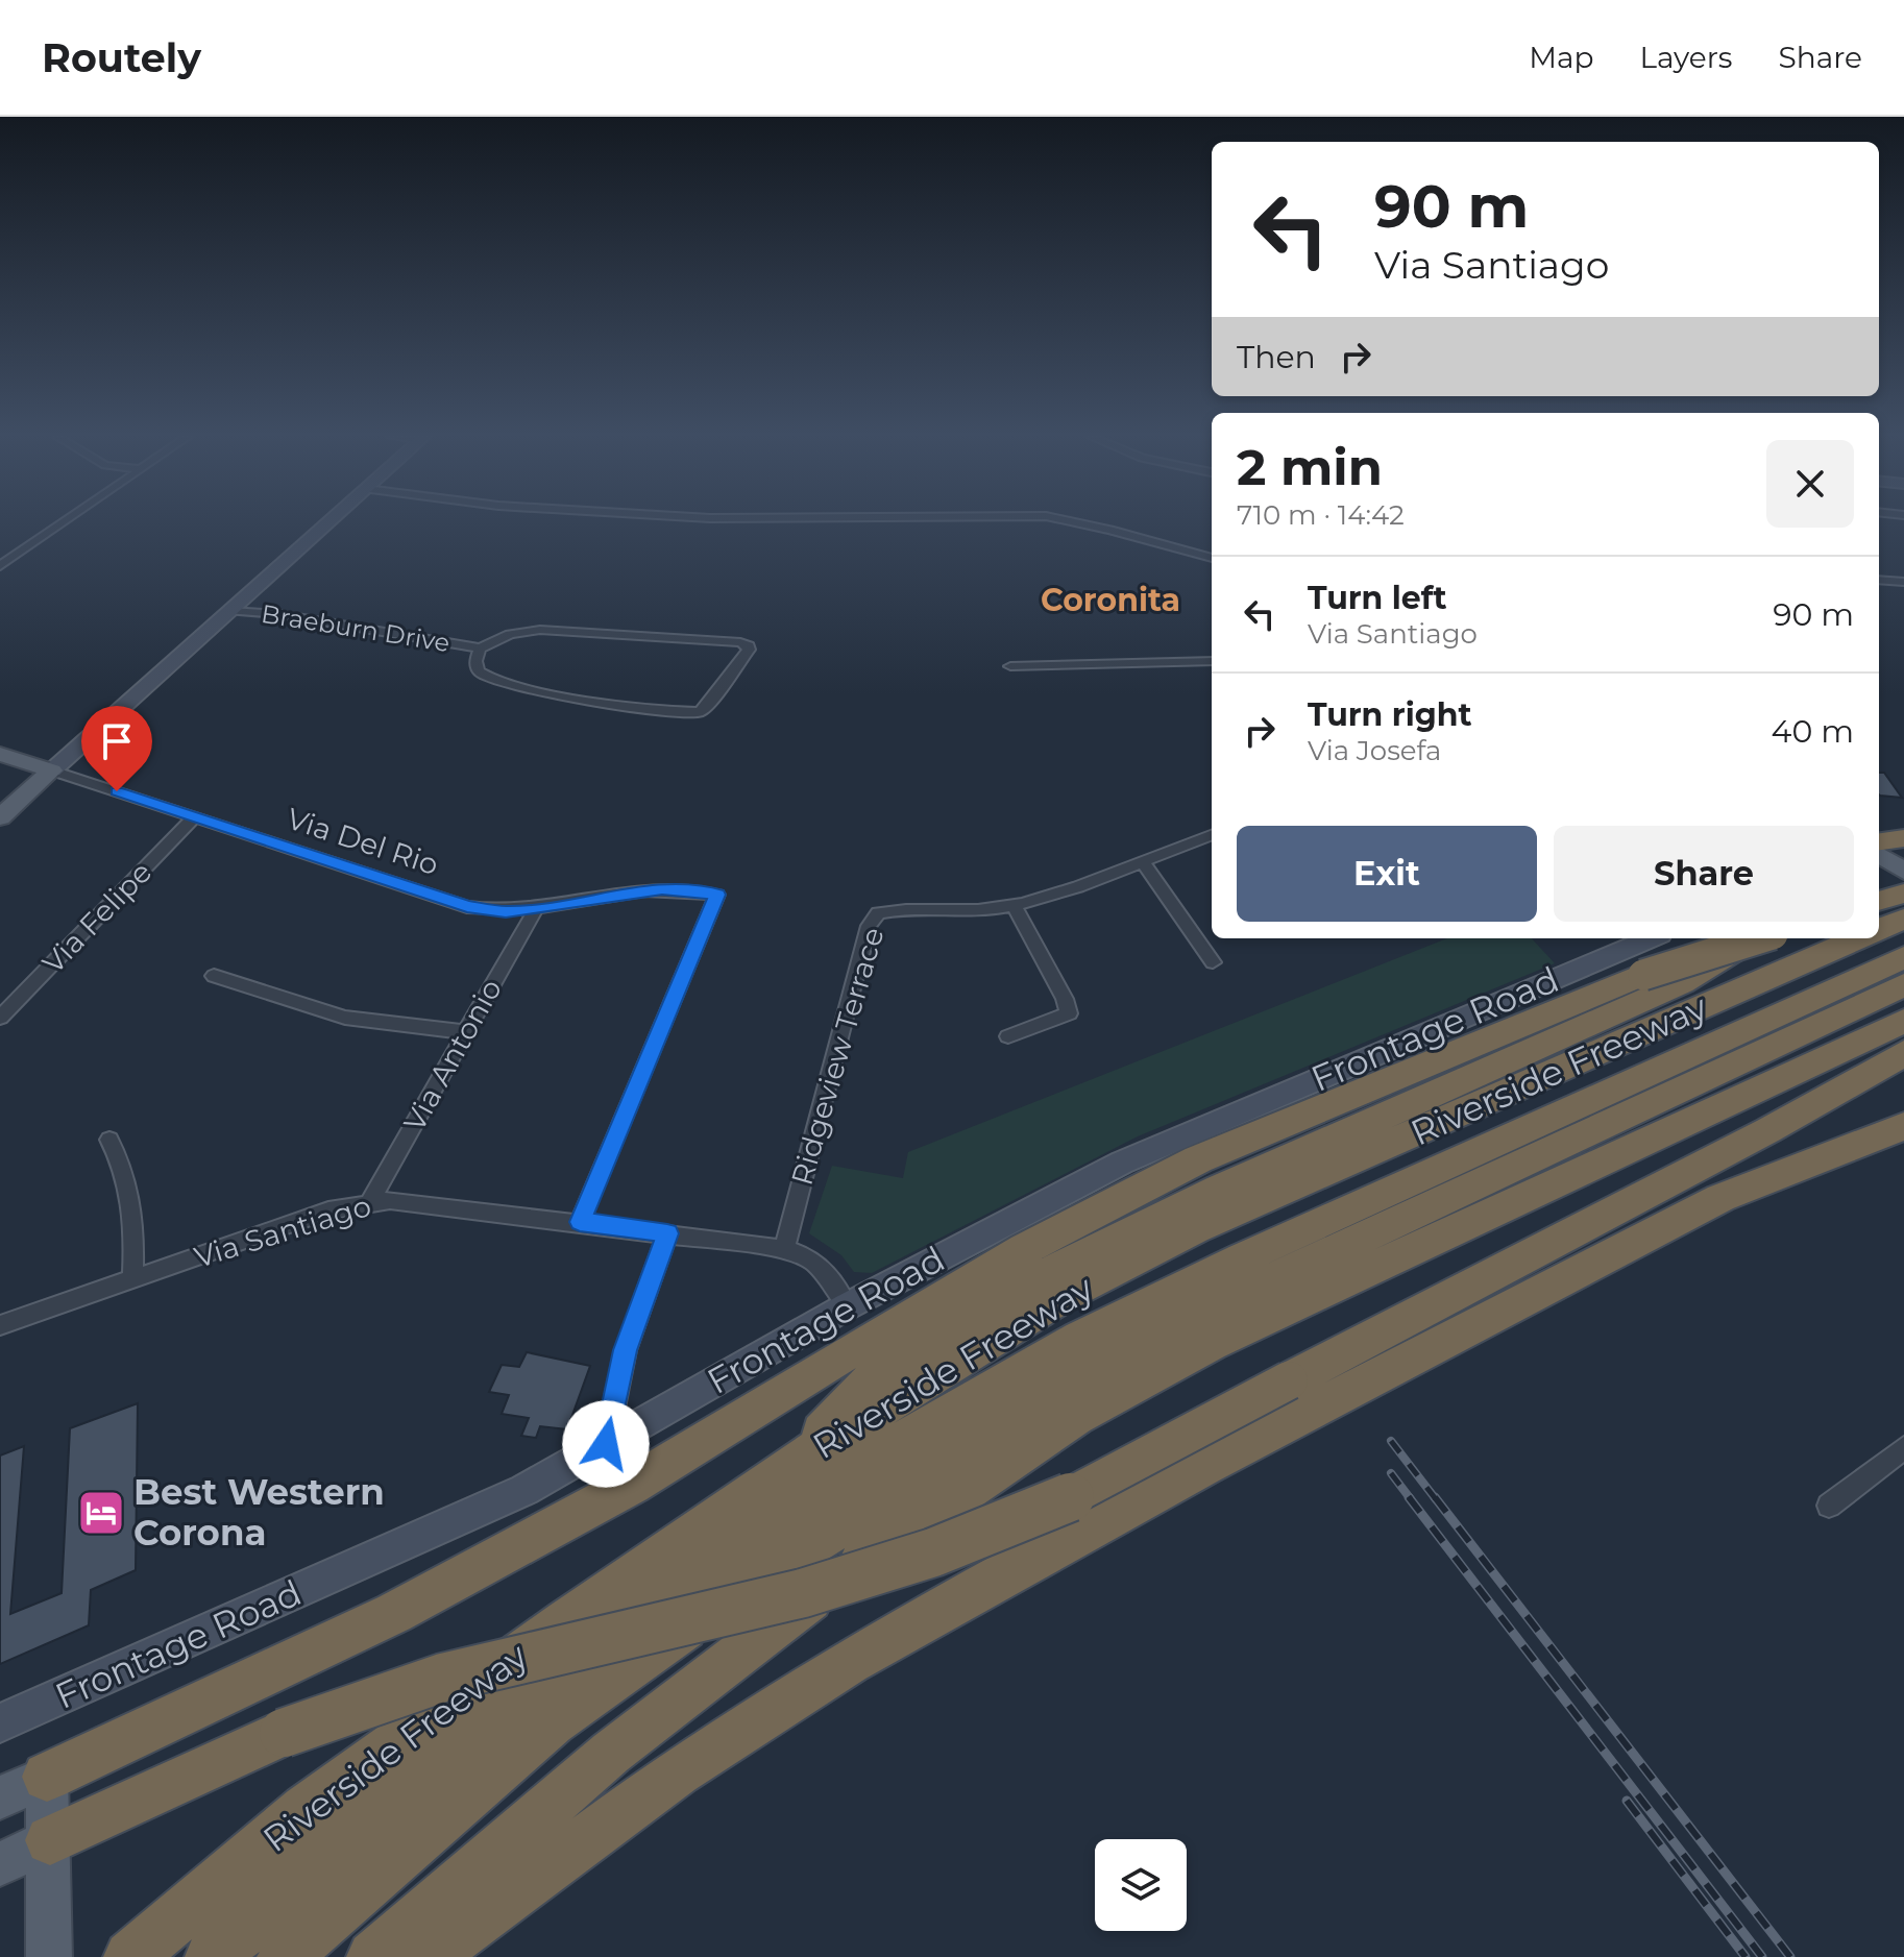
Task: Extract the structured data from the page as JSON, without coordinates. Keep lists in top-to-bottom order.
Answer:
{
  "streets": {
    "highway": ["Riverside Freeway"],
    "main road": ["Via Del Rio", "Frontage Road"],
    "street": [
      "Braeburn Drive",
      "Via Felipe",
      "Via Antonio",
      "Ridgeview Terrace",
      "Via Santiago"
    ]
  },
  "crossings": [
    ["Via Del Rio", "Via Felipe"],
    ["Via Del Rio", "Via Antonio"],
    ["Via Del Rio", "Via Santiago"],
    ["Frontage Road", "Via Santiago"],
    ["Via Antonio", "Via Santiago"],
    ["Ridgeview Terrace", "Via Santiago"]
  ],
  "districts": ["Coronita"],
  "places": {
    "hotel": ["Best Western Corona"]
  },
  "page": {
    "header": "Routely",
    "nav": ["Map", "Layers", "Share"],
    "turn": ["90 m", "Via Santiago"],
    "then": "Then",
    "heading": ["2 min", "710 m · 14:42"],
    "list": [
      {
        "name": "Turn left",
        "note": "Via Santiago",
        "value": "90 m"
      },
      {
        "name": "Turn right",
        "note": "Via Josefa",
        "value": "40 m"
      }
    ],
    "buttons": ["Exit", "Share"]
  }
}
